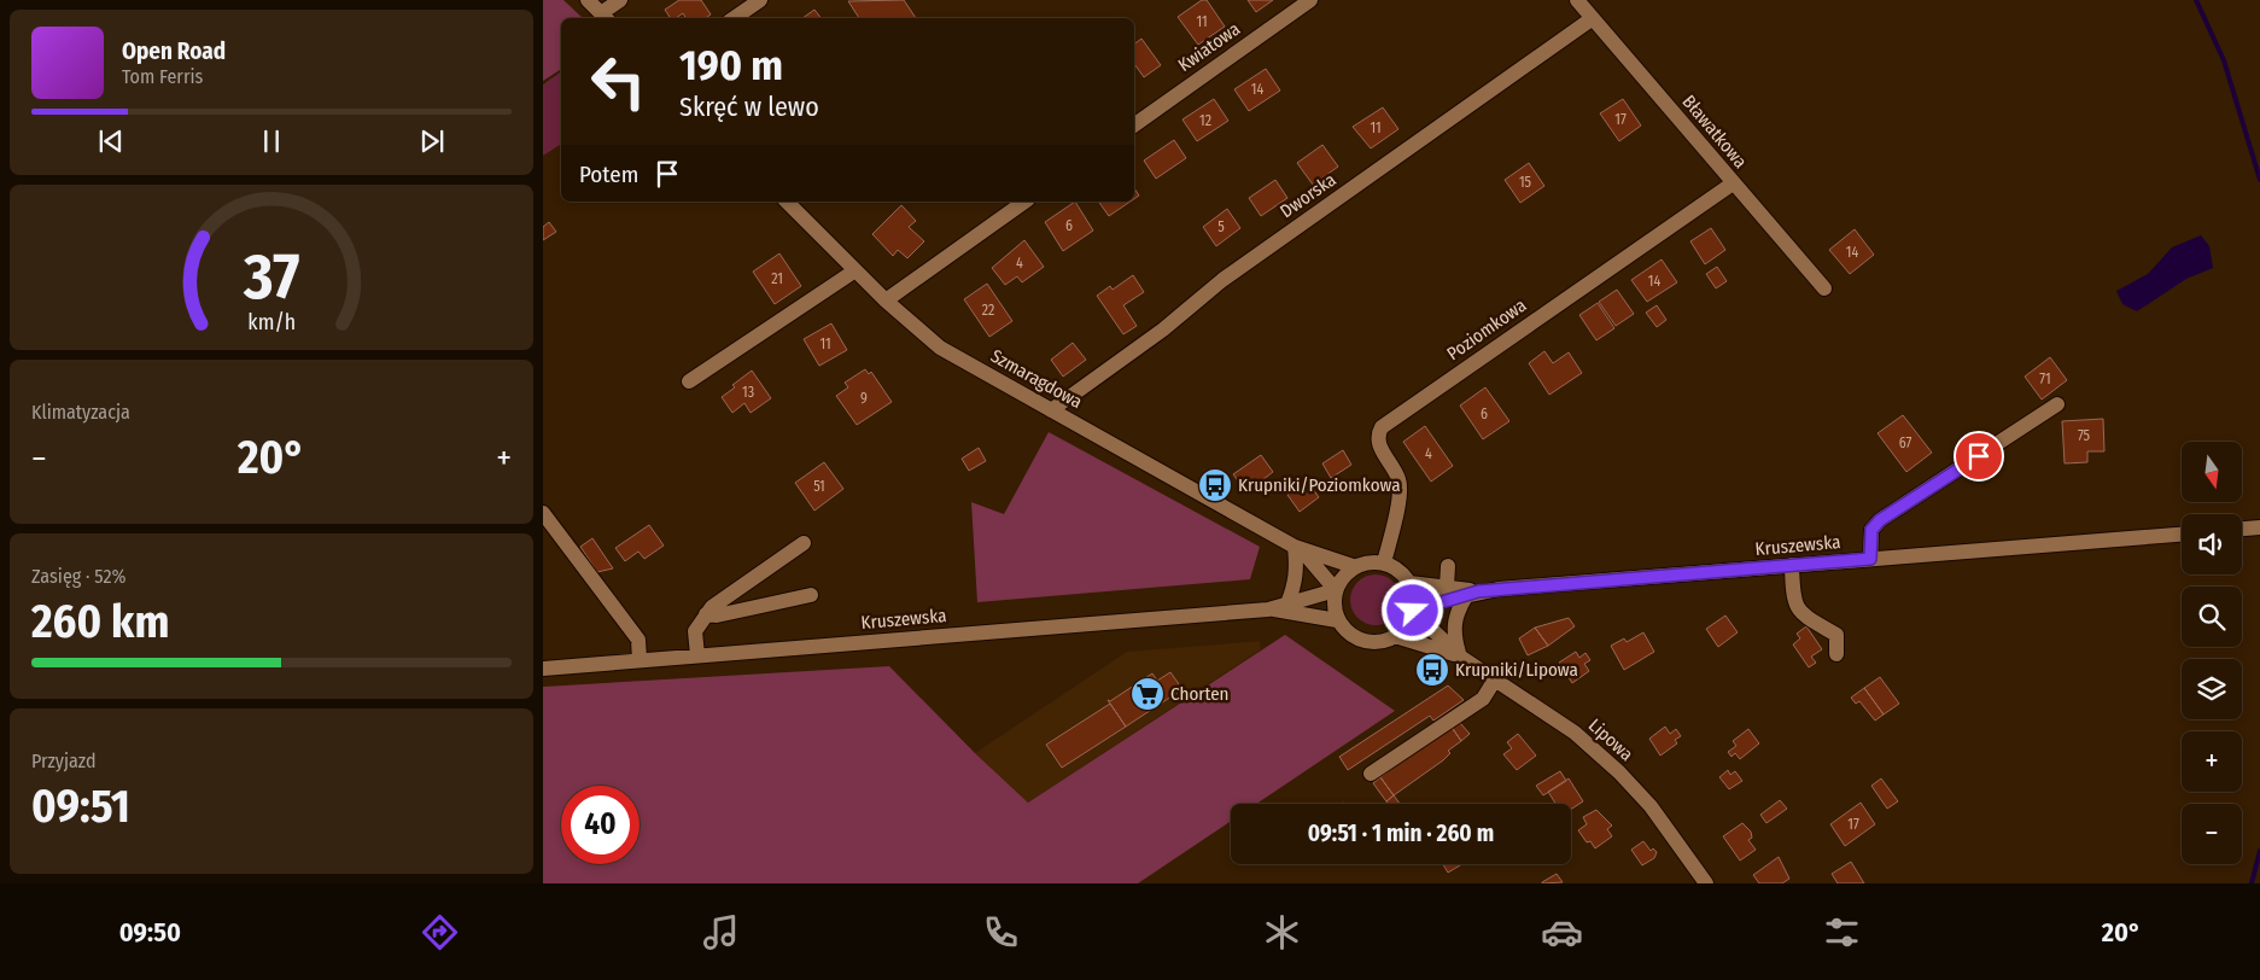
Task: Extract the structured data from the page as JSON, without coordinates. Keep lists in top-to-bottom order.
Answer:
{
  "streets": {
    "street": [
      "Kwiatowa",
      "Bławatkowa",
      "Dworska",
      "Poziomkowa",
      "Szmaragdowa",
      "Kruszewska",
      "Lipowa"
    ]
  },
  "crossings": [
    ["Bławatkowa", "Dworska"],
    ["Bławatkowa", "Poziomkowa"],
    ["Dworska", "Szmaragdowa"],
    ["Poziomkowa", "Szmaragdowa"],
    ["Poziomkowa", "Kruszewska"],
    ["Poziomkowa", "Lipowa"],
    ["Szmaragdowa", "Kruszewska"],
    ["Szmaragdowa", "Lipowa"],
    ["Kruszewska", "Lipowa"]
  ],
  "places": {
    "bus stop": ["Krupniki/Poziomkowa", "Krupniki/Lipowa"],
    "supermarket": ["Chorten"]
  },
  "house_numbers": [
    "11",
    "14",
    "17",
    "12",
    "11",
    "15",
    "6",
    "5",
    "14",
    "4",
    "21",
    "14",
    "22",
    "11",
    "71",
    "13",
    "9",
    "6",
    "75",
    "67",
    "4",
    "51",
    "17"
  ],
  "north": "bottom",
  "page": {
    "turn": ["190 m", "Skręć w lewo"],
    "song": ["Open Road", "Tom Ferris"],
    "then": "Potem",
    "tile": [
      "Klimatyzacja",
      ["Zasięg · 52%", "260 km"],
      ["Przyjazd", "09:51"]
    ],
    "heat": ["−", "20°", "+"],
    "map_buttons": ["+", "−"],
    "limit": "40",
    "trip": "09:51 · 1 min · 260 m",
    "tabs": ["09:50", "20°"],
    "gauge": ["37", "km/h"]
  }
}
